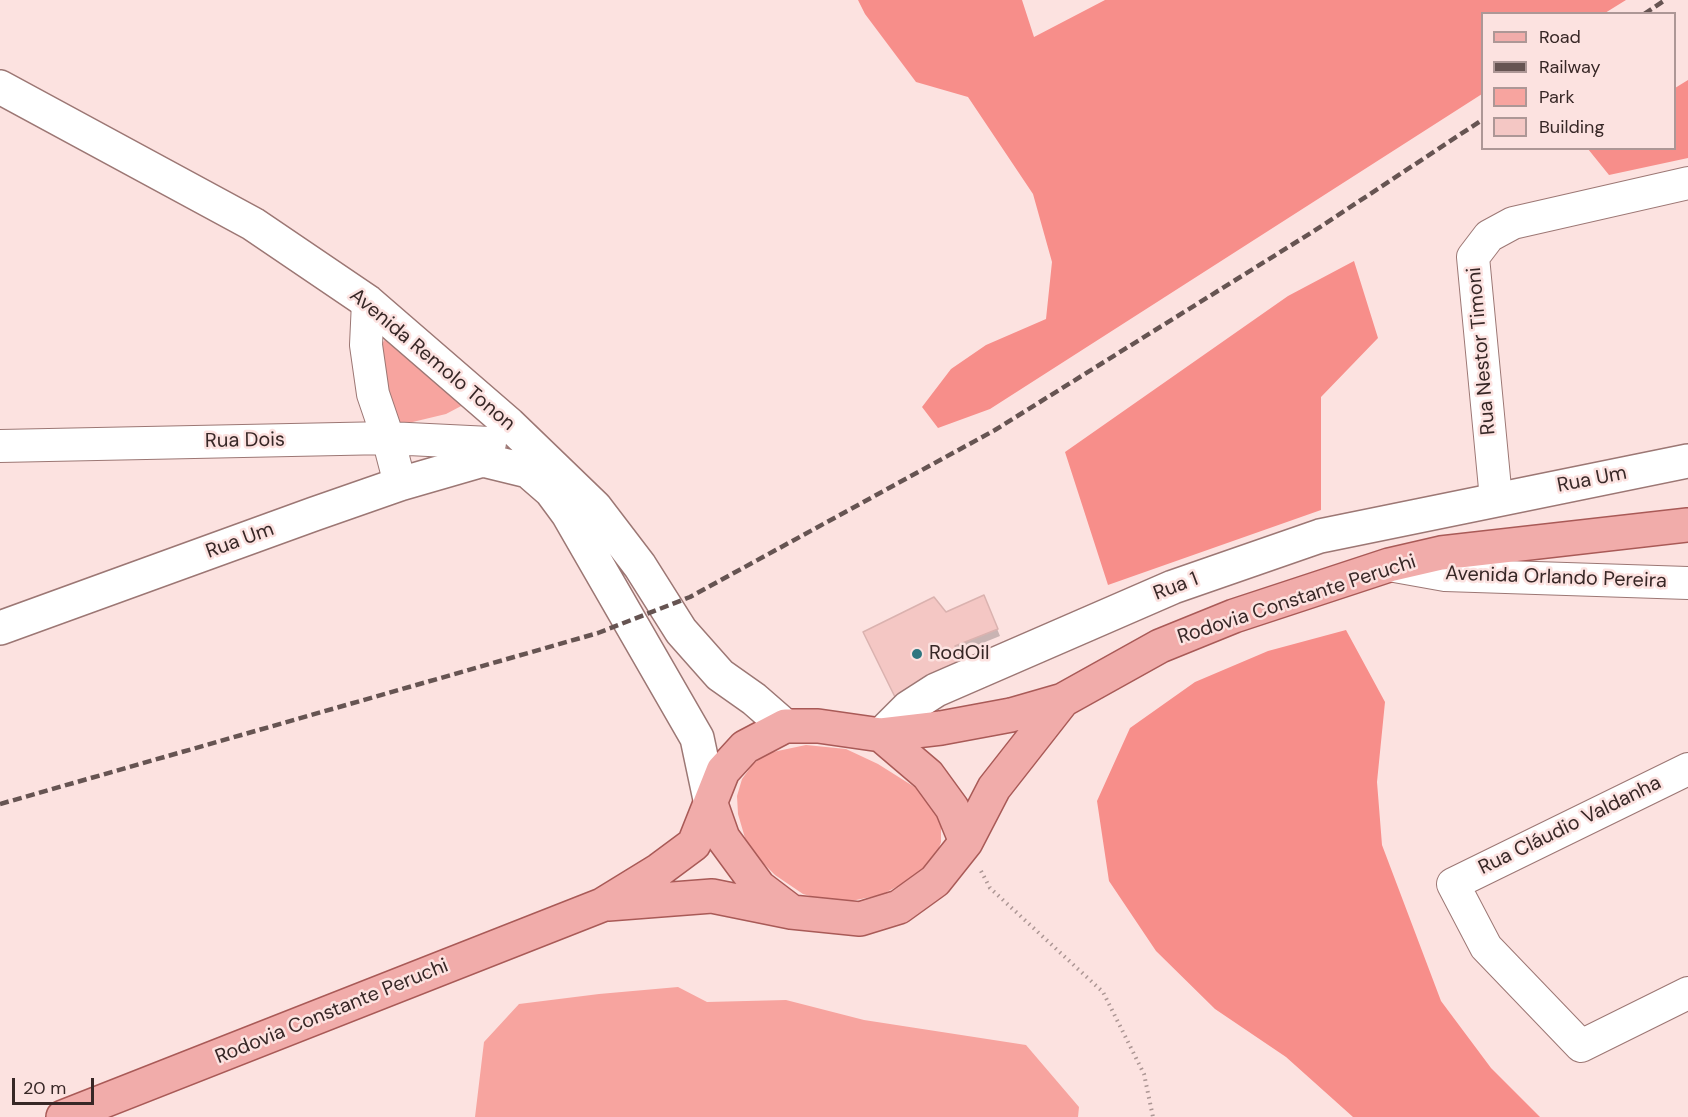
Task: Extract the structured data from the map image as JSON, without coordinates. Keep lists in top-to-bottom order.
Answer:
{
  "streets": {
    "main road": ["Rodovia Constante Peruchi"],
    "street": [
      "Rua Nestor Timoni",
      "Avenida Remolo Tonon",
      "Rua Dois",
      "Rua Um",
      "Avenida Orlando Pereira",
      "Rua 1",
      "Rua Cláudio Valdanha"
    ]
  },
  "crossings": [
    ["Rua Nestor Timoni", "Rua Um"],
    ["Rua Nestor Timoni", "Rua 1"],
    ["Avenida Remolo Tonon", "Rua Dois"],
    ["Avenida Remolo Tonon", "Rua Um"],
    ["Avenida Remolo Tonon", "Rodovia Constante Peruchi"],
    ["Rua Dois", "Rua Um"],
    ["Rua Um", "Rua 1"],
    ["Avenida Orlando Pereira", "Rodovia Constante Peruchi"],
    ["Rua 1", "Rodovia Constante Peruchi"]
  ],
  "places": ["RodOil"],
  "legend": [
    "Road",
    "Railway",
    "Park",
    "Building"
  ],
  "scale_bar": "20 m"
}
